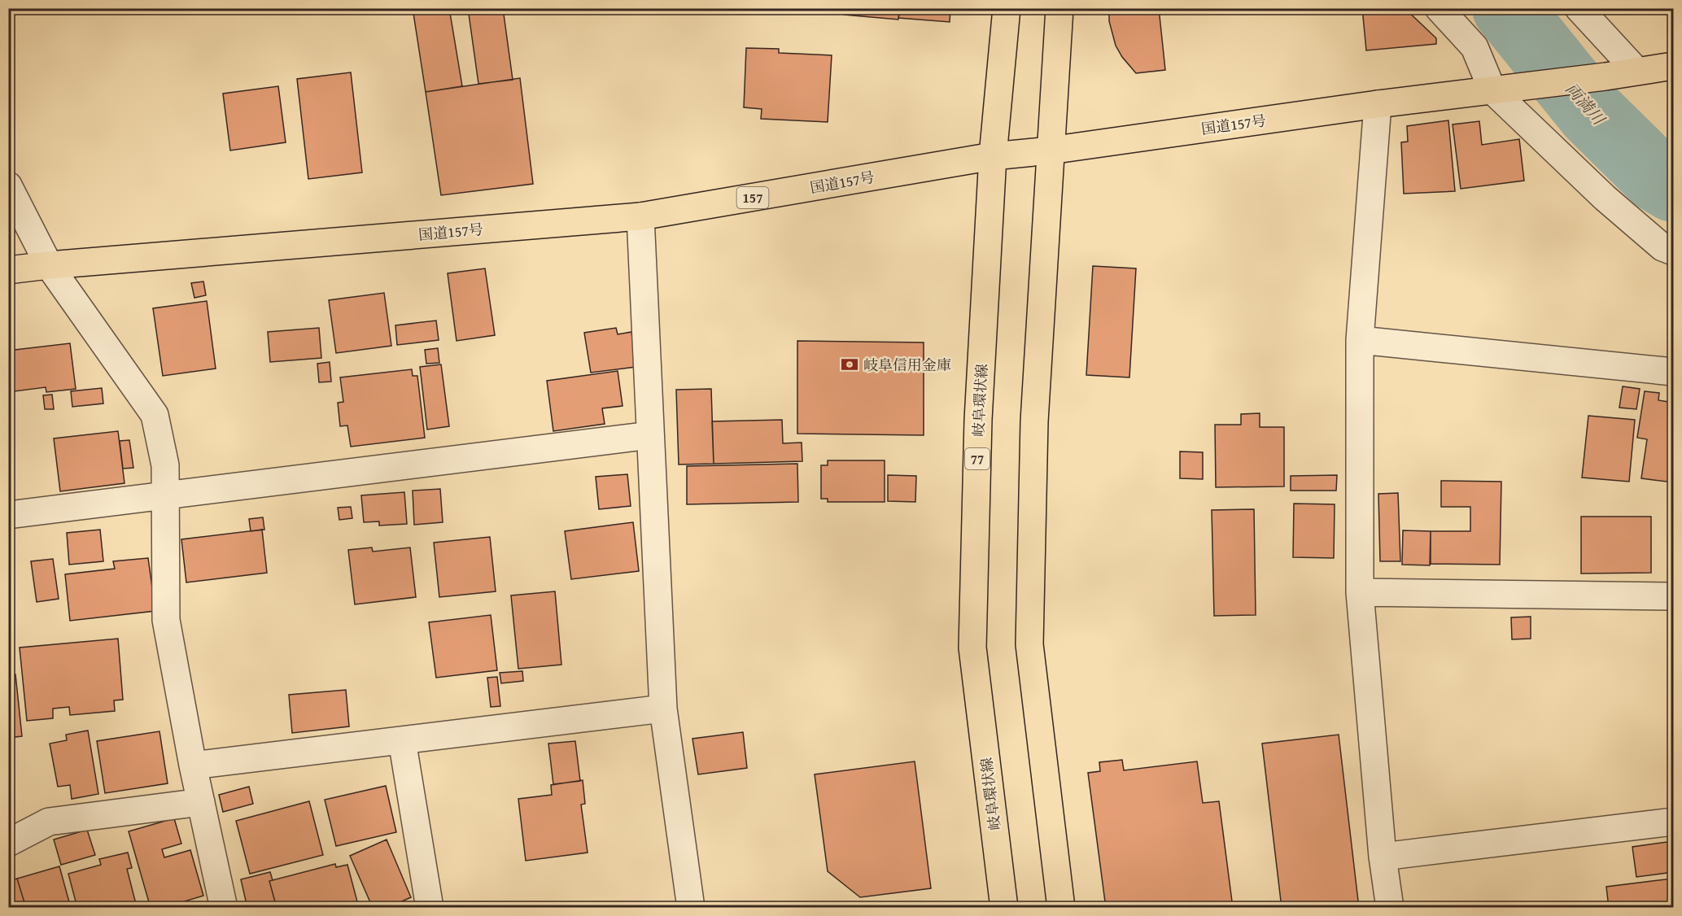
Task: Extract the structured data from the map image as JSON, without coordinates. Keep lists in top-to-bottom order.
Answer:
{
  "streets": {
    "main road": [
      "国道157号",
      "157",
      "岐阜環状線",
      "77"
    ]
  },
  "crossings": [
    ["国道157号", "岐阜環状線"]
  ],
  "water": ["両満川"],
  "places": {
    "bank": ["岐阜信用金庫"]
  }
}
